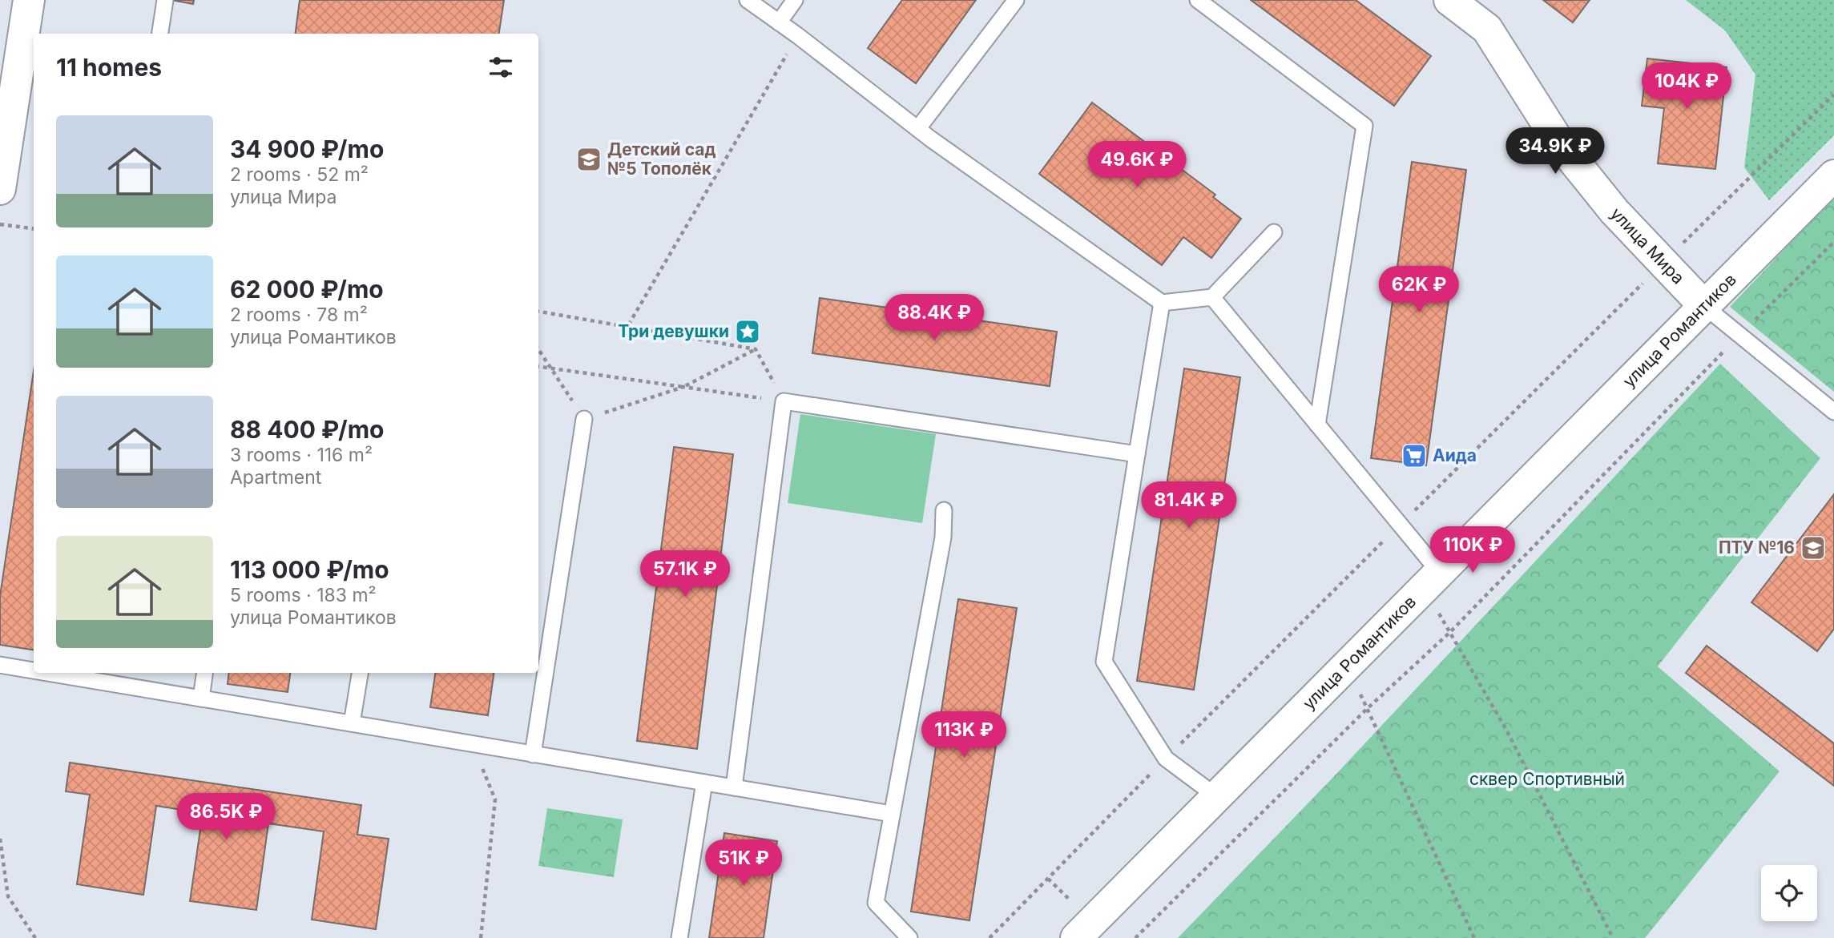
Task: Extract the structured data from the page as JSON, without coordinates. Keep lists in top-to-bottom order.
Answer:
{
  "streets": {
    "street": ["улица Мира", "улица Романтиков"]
  },
  "crossings": [
    ["улица Мира", "улица Романтиков"]
  ],
  "parks": ["сквер Спортивный"],
  "places": {
    "school or university": ["Детский сад №5 Тополёк", "ПТУ №16"],
    "place": ["Три девушки"],
    "supermarket": ["Аида"]
  },
  "page": {
    "heading": "11 homes",
    "price": [
      "104K ₽",
      "34.9K ₽",
      "49.6K ₽",
      "62K ₽",
      "88.4K ₽",
      "81.4K ₽",
      "110K ₽",
      "57.1K ₽",
      "113K ₽",
      "86.5K ₽",
      "51K ₽"
    ],
    "list": [
      {
        "name": "34 900 ₽/mo",
        "note": "2 rooms · 52 m² · улица Мира"
      },
      {
        "name": "62 000 ₽/mo",
        "note": "2 rooms · 78 m² · улица Романтиков"
      },
      {
        "name": "88 400 ₽/mo",
        "note": "3 rooms · 116 m² · Apartment"
      },
      {
        "name": "113 000 ₽/mo",
        "note": "5 rooms · 183 m² · улица Романтиков"
      }
    ]
  }
}
